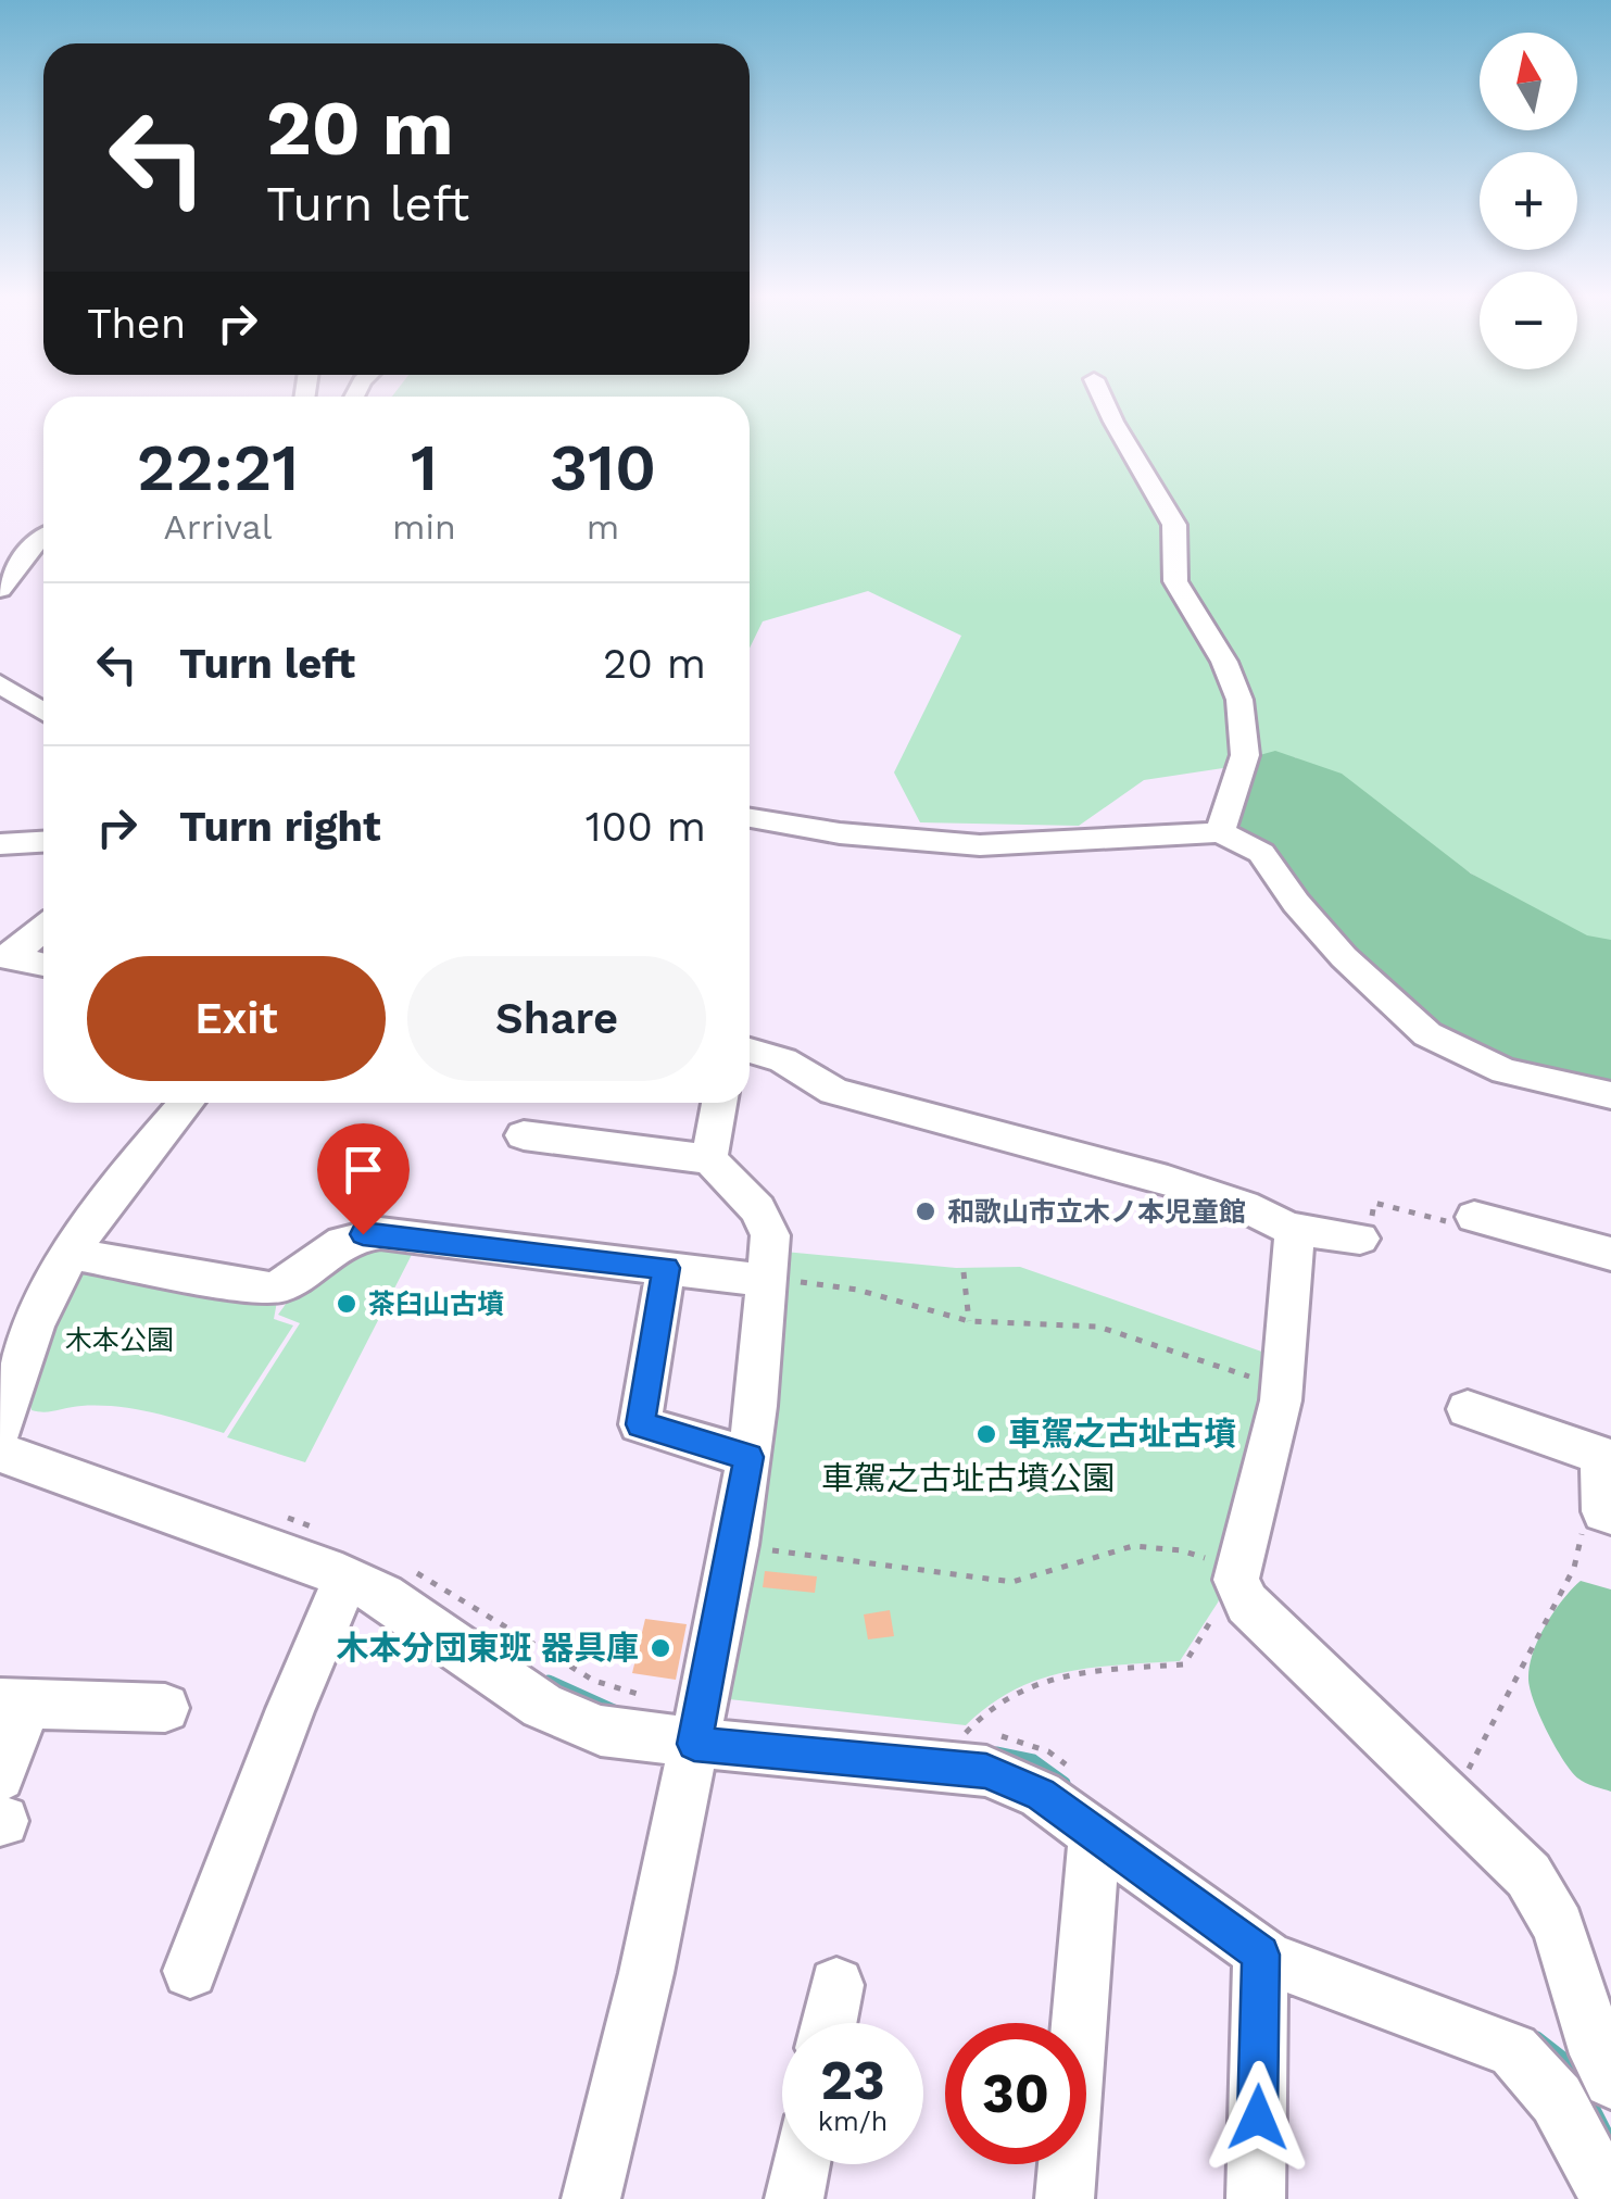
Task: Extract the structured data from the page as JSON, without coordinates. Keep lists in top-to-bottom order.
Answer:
{
  "parks": ["木本公園", "車駕之古址古墳公園"],
  "places": [
    "和歌山市立木ノ本児童館",
    "茶臼山古墳",
    "車駕之古址古墳",
    "木本分団東班 器具庫"
  ],
  "north": "top",
  "page": {
    "map_buttons": ["+", "−"],
    "turn": ["20 m", "Turn left"],
    "then": "Then",
    "eta": [
      "22:21",
      "Arrival",
      "1",
      "min",
      "310",
      "m"
    ],
    "list": [
      {
        "name": "Turn left",
        "value": "20 m"
      },
      {
        "name": "Turn right",
        "value": "100 m"
      }
    ],
    "buttons": ["Exit", "Share"],
    "speed": "23 km/h",
    "limit": "30"
  }
}
